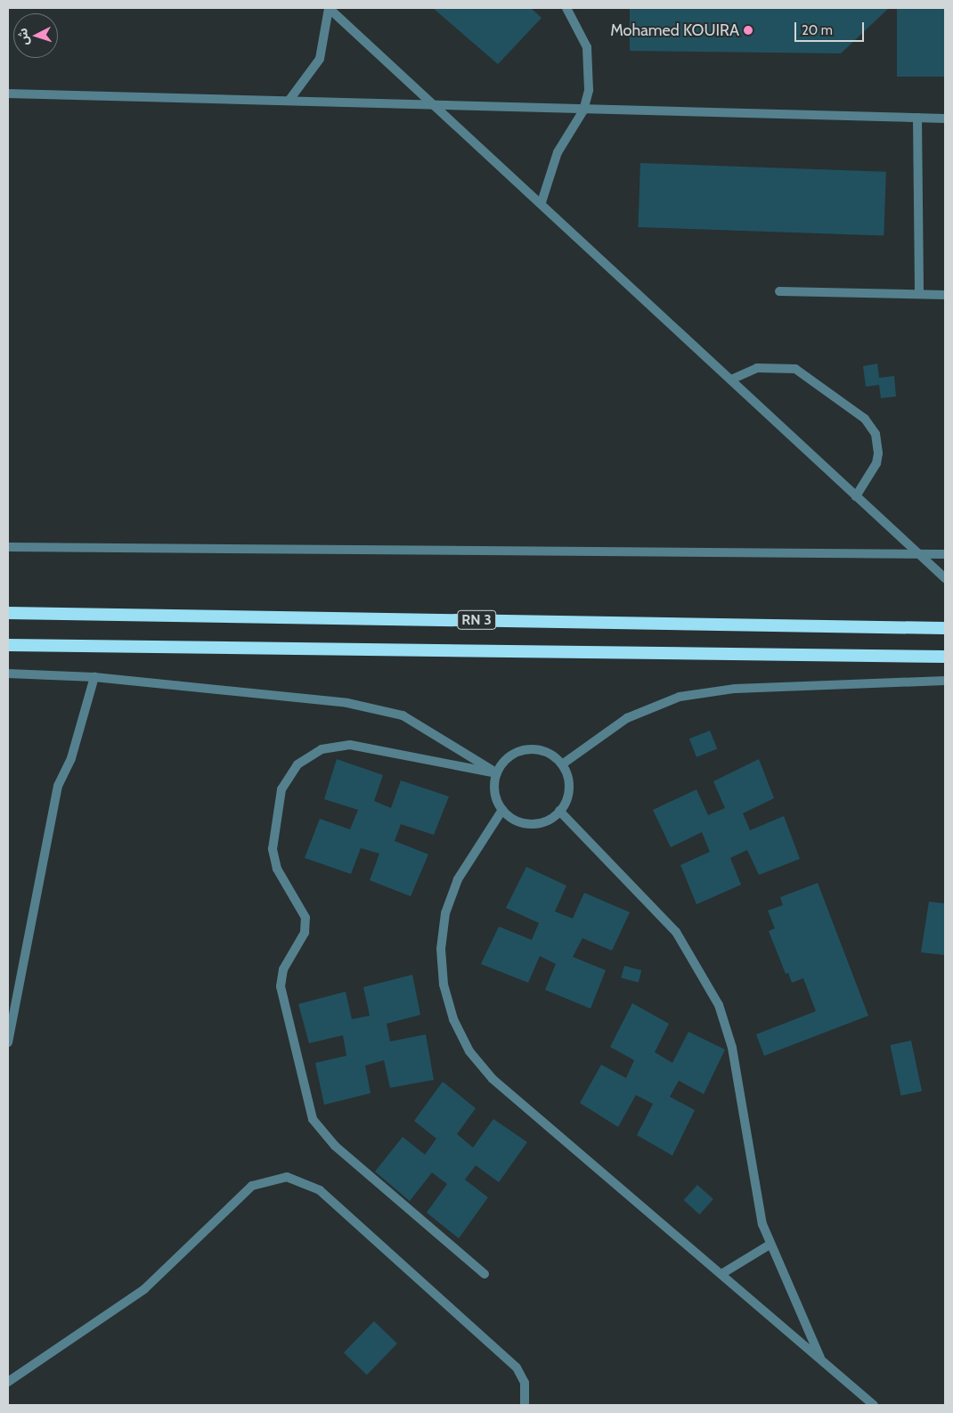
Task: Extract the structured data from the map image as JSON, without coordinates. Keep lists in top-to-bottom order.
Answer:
{
  "streets": {
    "highway": ["RN 3"]
  },
  "places": ["Mohamed KOUIRA"],
  "scale_bar": "20 m",
  "north": "left"
}
